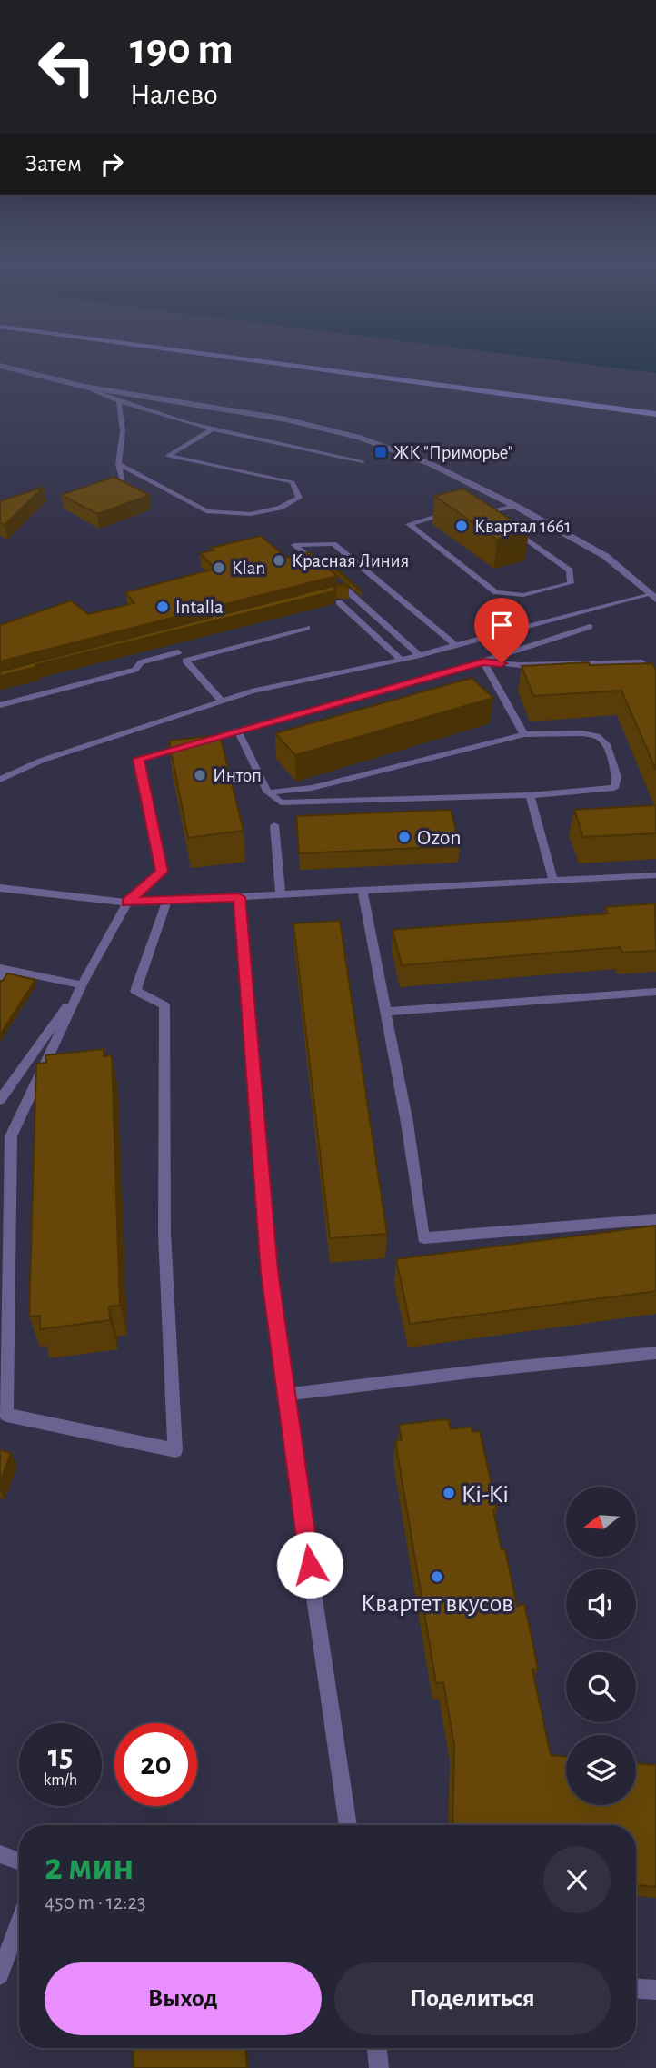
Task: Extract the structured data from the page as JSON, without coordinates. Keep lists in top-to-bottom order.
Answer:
{
  "places": {
    "transit": ["ЖК \"Приморье\""],
    "other": [
      "Квартал 1661",
      "Красная Линия",
      "Klan",
      "Intalla",
      "Интоп",
      "Ozon",
      "Ki-Ki",
      "Квартет вкусов"
    ]
  },
  "north": "left",
  "page": {
    "turn": ["190 m", "Налево"],
    "then": "Затем",
    "speed": "15 km/h",
    "limit": "20",
    "heading": ["2 мин", "450 m · 12:23"],
    "buttons": ["Выход", "Поделиться"]
  }
}
